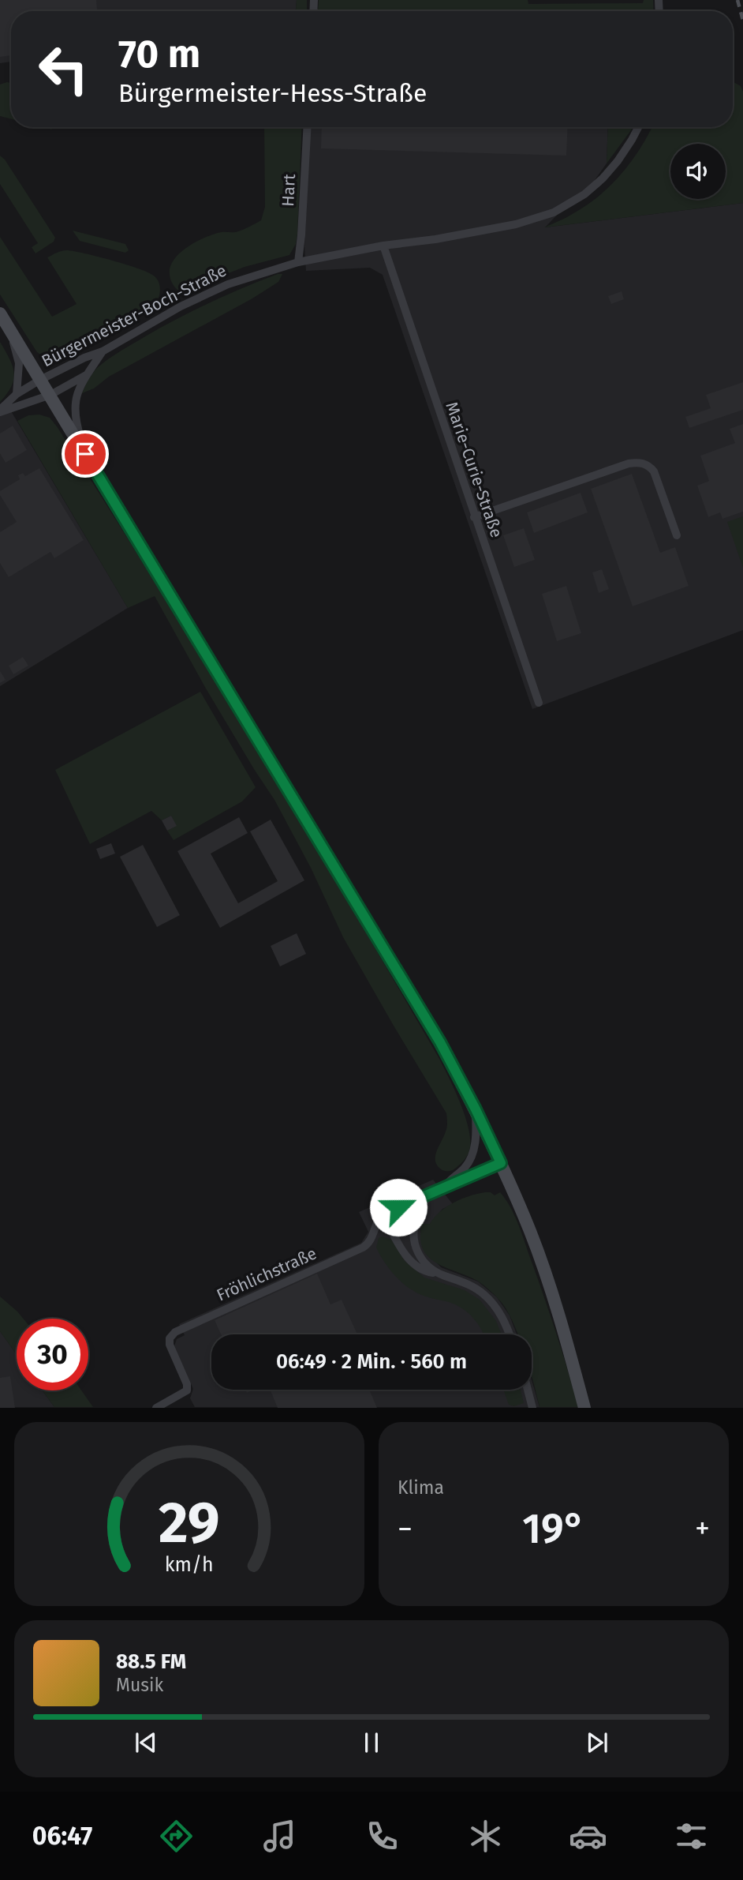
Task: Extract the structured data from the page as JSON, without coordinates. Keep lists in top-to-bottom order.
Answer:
{
  "streets": {
    "street": [
      "Hart",
      "Bürgermeister-Boch-Straße",
      "Marie-Curie-Straße",
      "Fröhlichstraße"
    ]
  },
  "crossings": [
    ["Hart", "Bürgermeister-Boch-Straße"],
    ["Bürgermeister-Boch-Straße", "Marie-Curie-Straße"]
  ],
  "page": {
    "turn": ["70 m", "Bürgermeister-Hess-Straße"],
    "limit": "30",
    "trip": "06:49 · 2 Min. · 560 m",
    "tile": "Klima",
    "heat": ["−", "19°", "+"],
    "song": ["88.5 FM", "Musik"],
    "tabs": "06:47",
    "gauge": ["29", "km/h"]
  }
}
